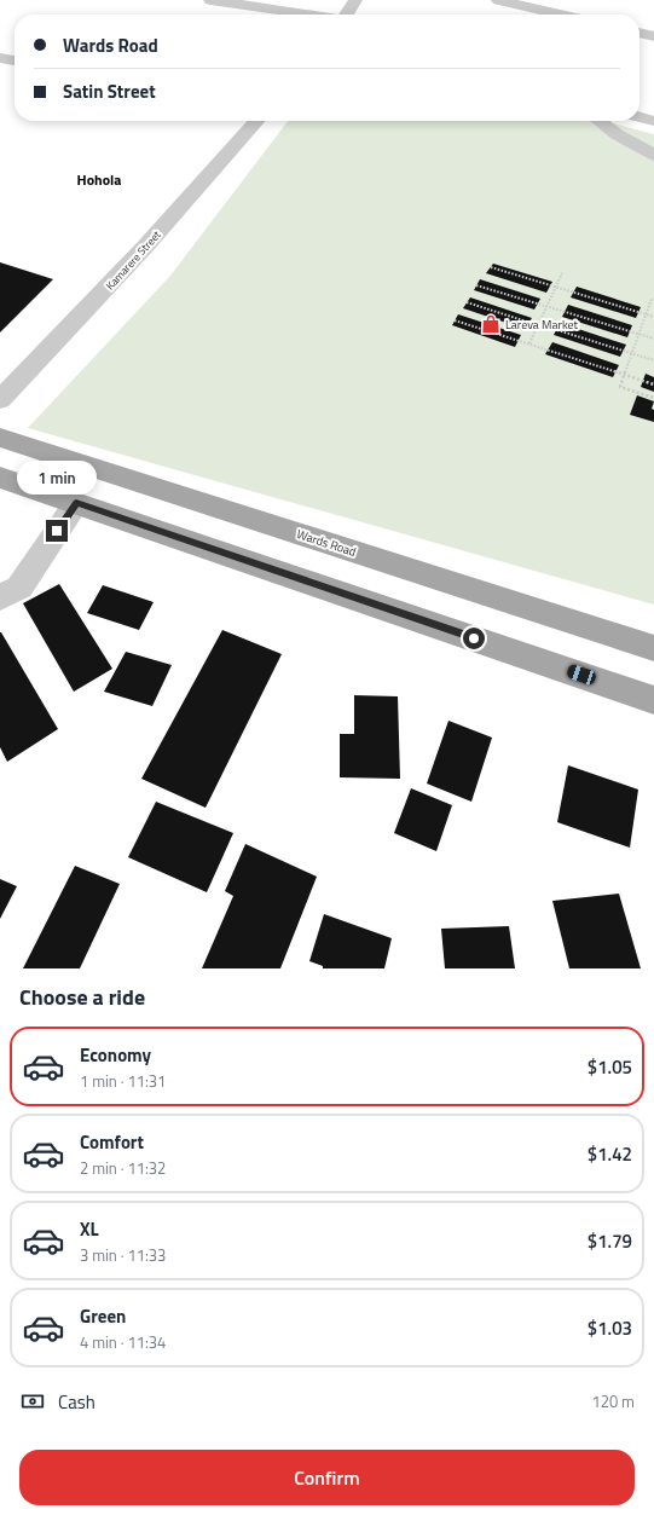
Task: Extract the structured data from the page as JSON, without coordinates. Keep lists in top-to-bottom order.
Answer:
{
  "streets": {
    "main road": ["Wards Road"],
    "street": ["Kamarere Street"]
  },
  "districts": ["Hohola"],
  "places": {
    "shop": ["Lareva Market"]
  },
  "page": {
    "banner": ["Wards Road", "Satin Street"],
    "bubble": "1 min",
    "heading": "Choose a ride",
    "list": [
      {
        "name": "Economy",
        "note": "1 min · 11:31",
        "value": "$1.05"
      },
      {
        "name": "Comfort",
        "note": "2 min · 11:32",
        "value": "$1.42"
      },
      {
        "name": "XL",
        "note": "3 min · 11:33",
        "value": "$1.79"
      },
      {
        "name": "Green",
        "note": "4 min · 11:34",
        "value": "$1.03"
      }
    ],
    "pay": ["Cash", "120 m"],
    "buttons": "Confirm"
  }
}
